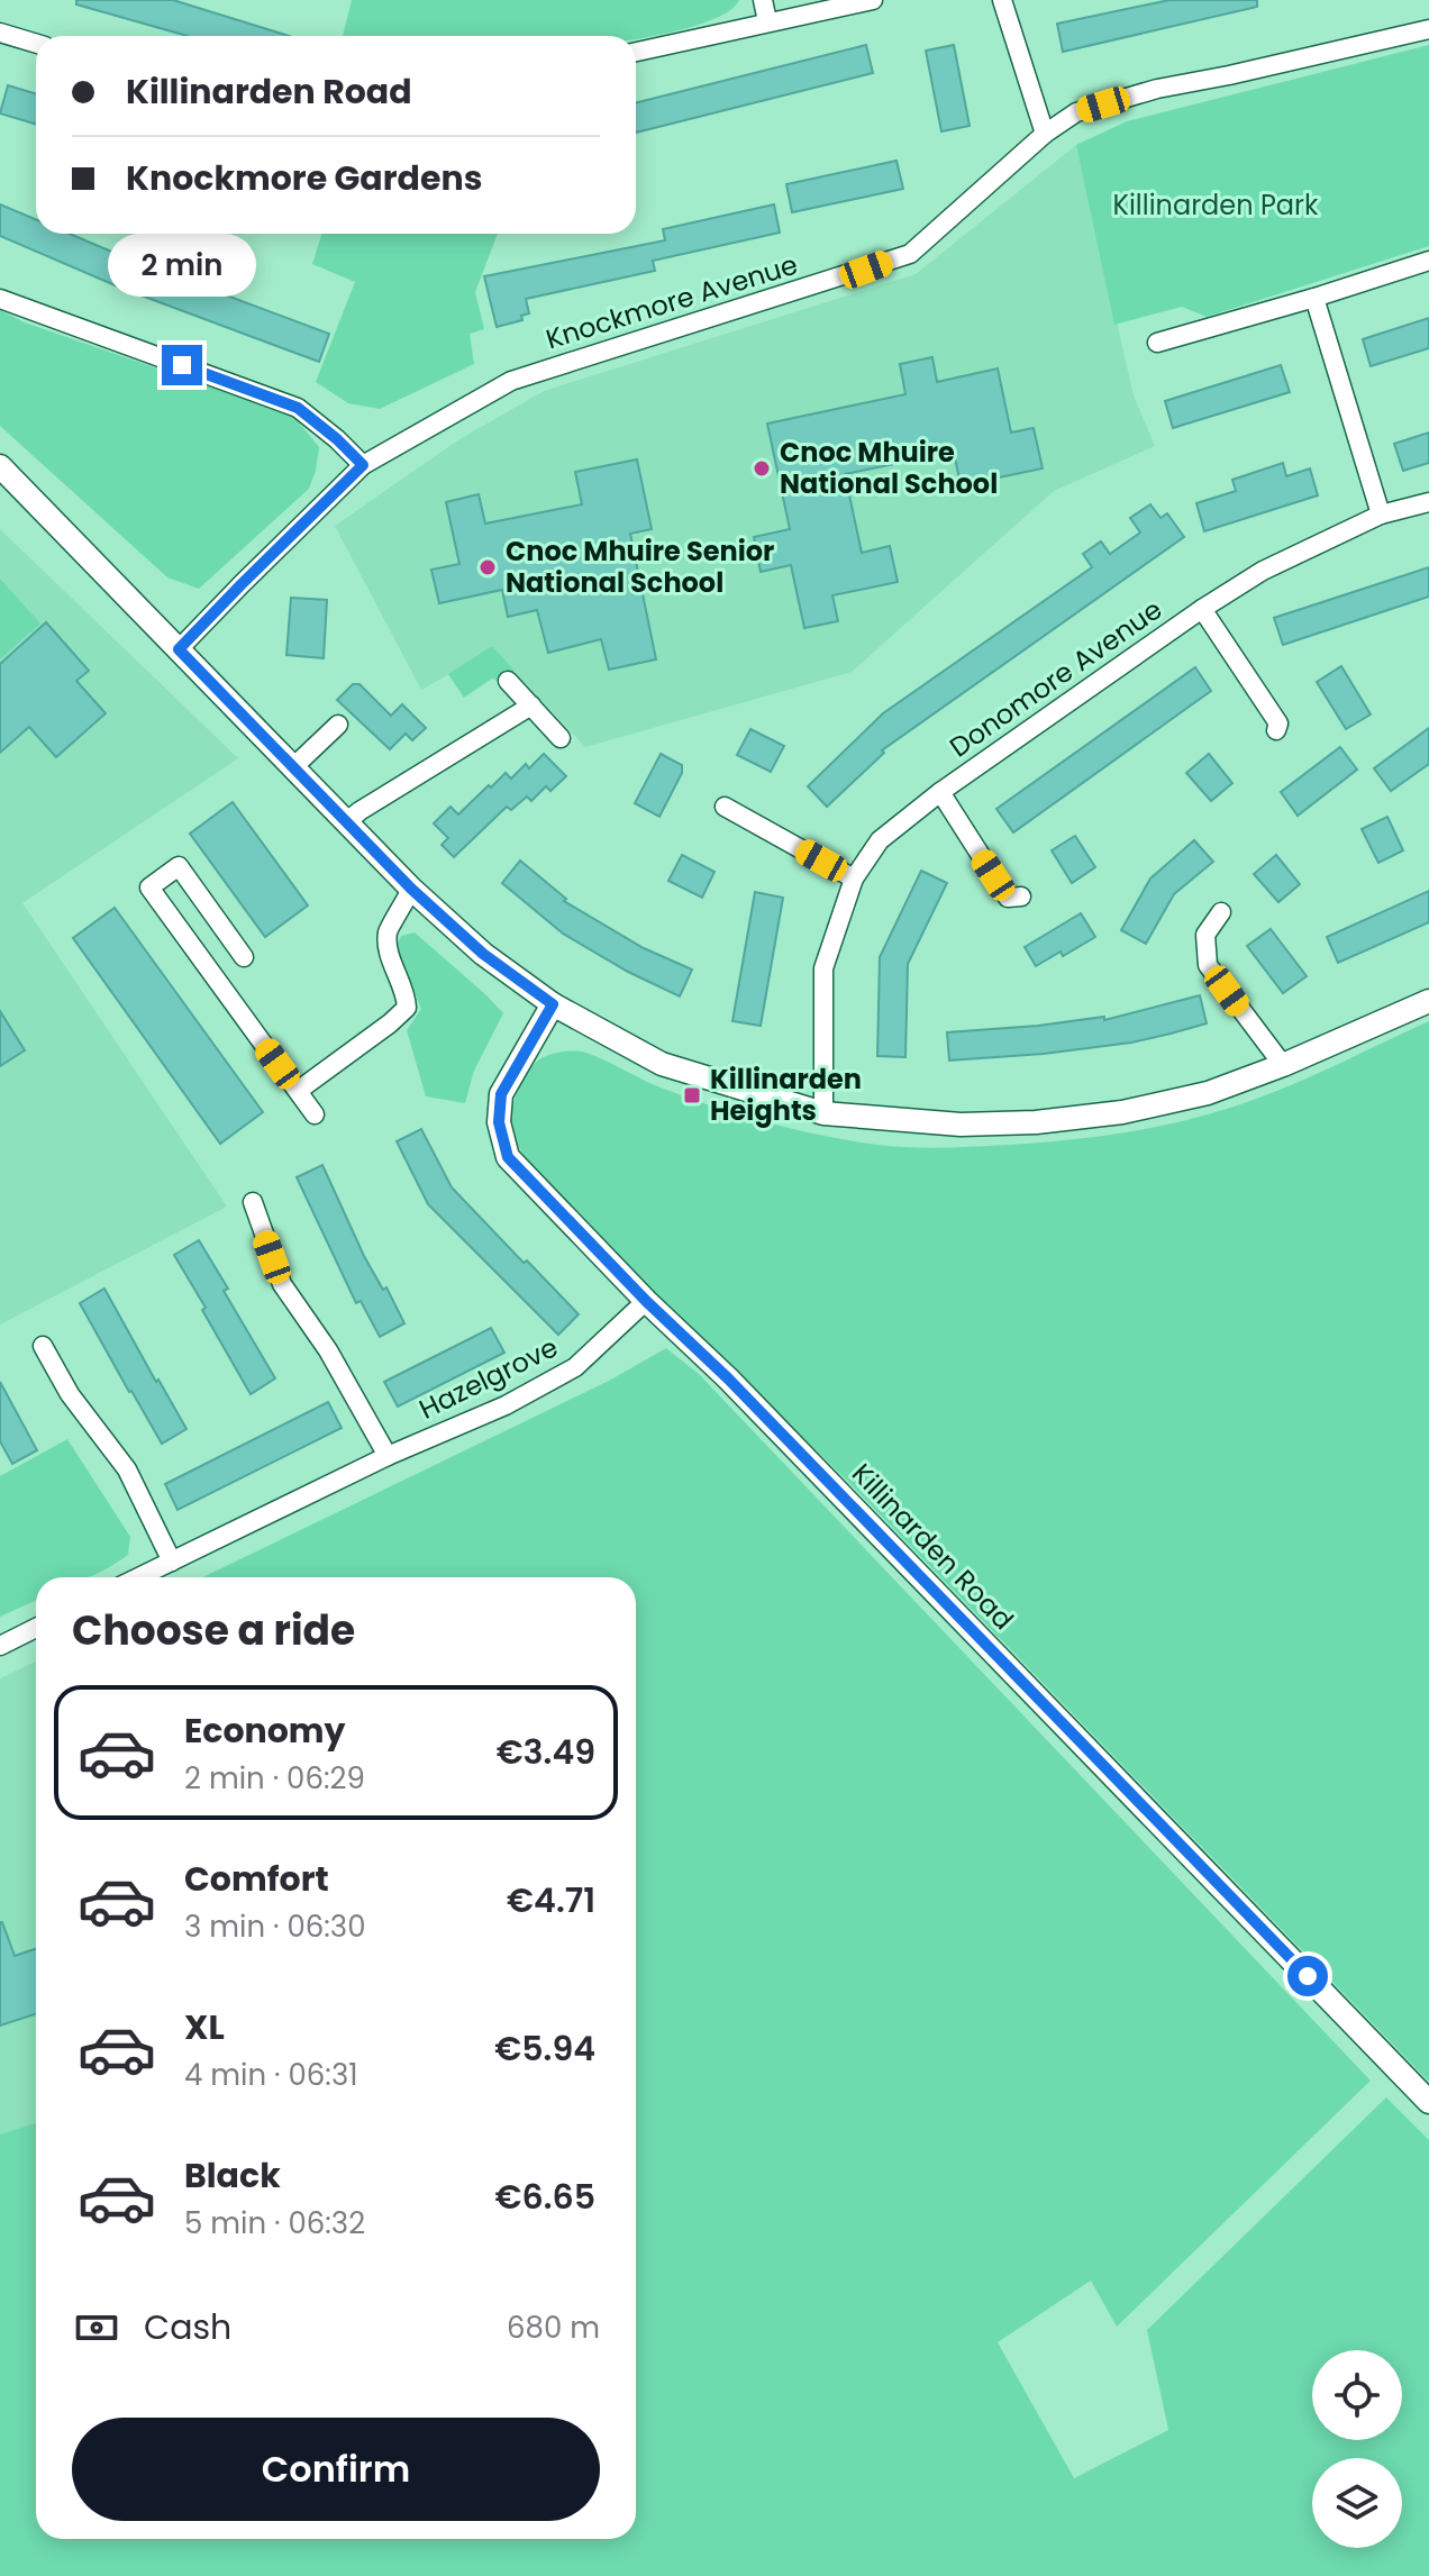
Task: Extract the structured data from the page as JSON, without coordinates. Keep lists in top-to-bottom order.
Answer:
{
  "streets": {
    "street": [
      "Knockmore Avenue",
      "Donomore Avenue",
      "Hazelgrove",
      "Killinarden Road"
    ]
  },
  "crossings": [
    ["Hazelgrove", "Killinarden Road"]
  ],
  "parks": ["Killinarden Park"],
  "places": {
    "other": ["Cnoc Mhuire National School", "Cnoc Mhuire Senior National School"],
    "transit": ["Killinarden Heights"]
  },
  "page": {
    "banner": ["Killinarden Road", "Knockmore Gardens"],
    "bubble": "2 min",
    "heading": "Choose a ride",
    "list": [
      {
        "name": "Economy",
        "note": "2 min · 06:29",
        "value": "€3.49"
      },
      {
        "name": "Comfort",
        "note": "3 min · 06:30",
        "value": "€4.71"
      },
      {
        "name": "XL",
        "note": "4 min · 06:31",
        "value": "€5.94"
      },
      {
        "name": "Black",
        "note": "5 min · 06:32",
        "value": "€6.65"
      }
    ],
    "pay": ["Cash", "680 m"],
    "buttons": "Confirm"
  }
}
